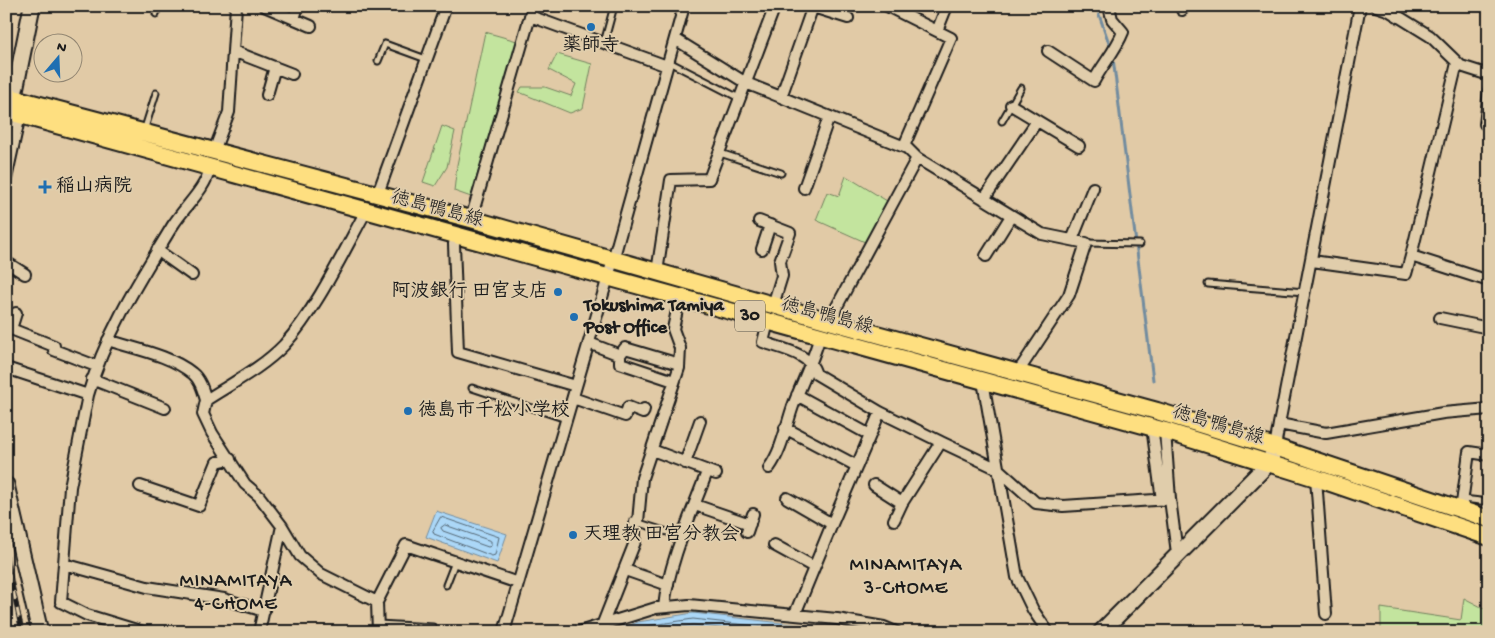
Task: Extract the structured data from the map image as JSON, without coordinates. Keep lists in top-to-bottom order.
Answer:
{
  "streets": {
    "main road": ["徳島鴨島線", "30"]
  },
  "districts": ["MINAMITAYA 3-CHOME", "MINAMITAYA 4-CHOME"],
  "places": {
    "other": [
      "薬師寺",
      "阿波銀行 田宮支店",
      "Tokushima Tamiya Post Office",
      "徳島市千松小学校",
      "天理教 田宮分教会"
    ],
    "health": ["稲山病院"]
  },
  "north": "top"
}
